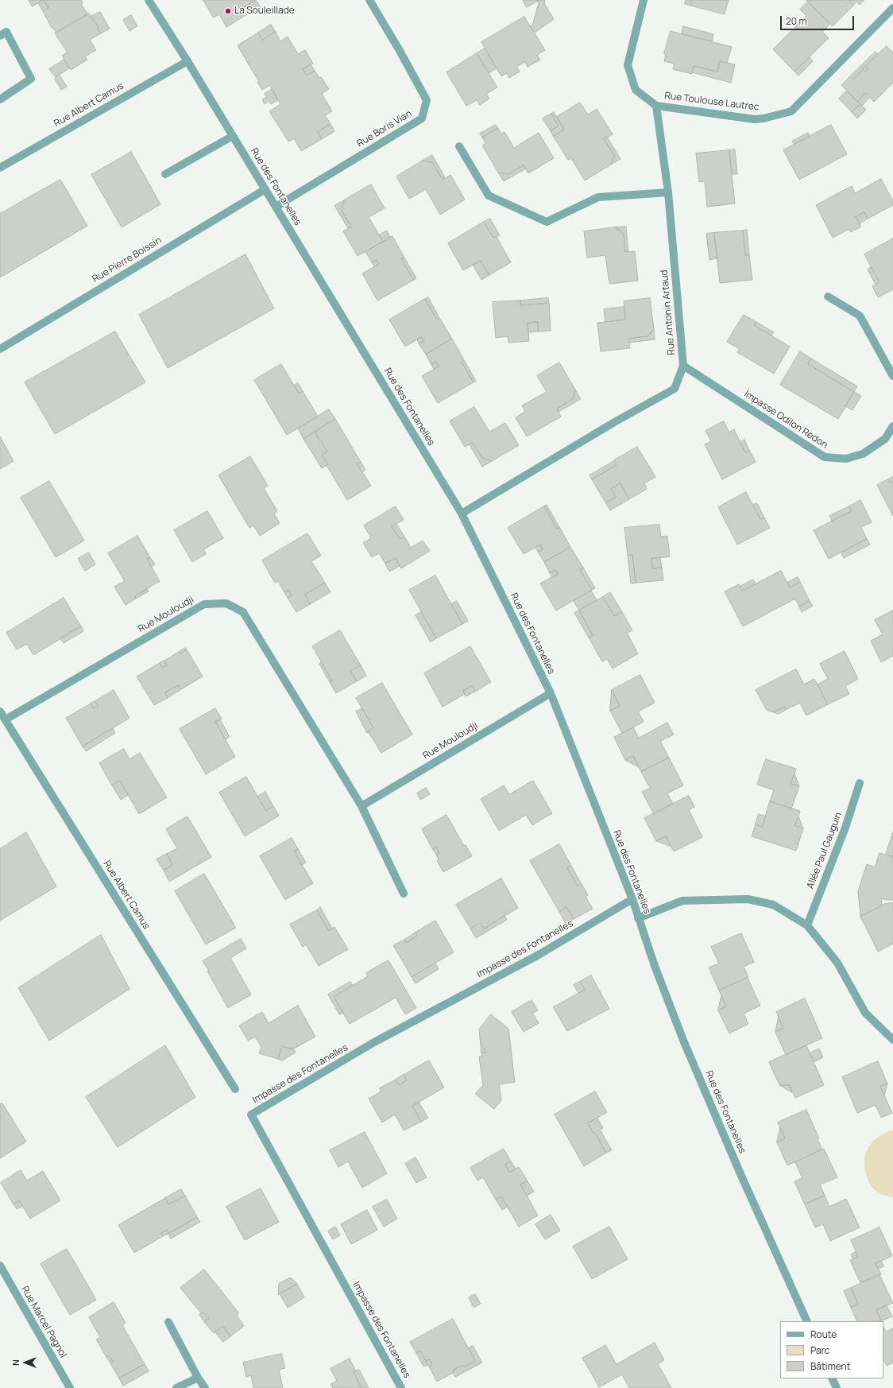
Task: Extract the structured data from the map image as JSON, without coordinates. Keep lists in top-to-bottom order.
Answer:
{
  "streets": {
    "street": [
      "Rue Toulouse Lautrec",
      "Rue Albert Camus",
      "Rue Boris Vian",
      "Rue des Fontanelles",
      "Rue Pierre Boissin",
      "Rue Antonin Artaud",
      "Impasse Odilon Redon",
      "Rue Mouloudji",
      "Allée Paul Gauguin",
      "Impasse des Fontanelles",
      "Rue Marcel Pagnol"
    ]
  },
  "crossings": [
    ["Rue Toulouse Lautrec", "Rue Antonin Artaud"],
    ["Rue Albert Camus", "Rue des Fontanelles"],
    ["Rue Albert Camus", "Rue Mouloudji"],
    ["Rue Boris Vian", "Rue des Fontanelles"],
    ["Rue des Fontanelles", "Rue Pierre Boissin"],
    ["Rue des Fontanelles", "Rue Antonin Artaud"],
    ["Rue des Fontanelles", "Rue Mouloudji"],
    ["Rue des Fontanelles", "Impasse des Fontanelles"],
    ["Rue Antonin Artaud", "Impasse Odilon Redon"]
  ],
  "places": ["La Souleillade"],
  "legend": ["Route", "Parc", "Bâtiment"],
  "scale_bar": "20 m",
  "north": "left"
}
